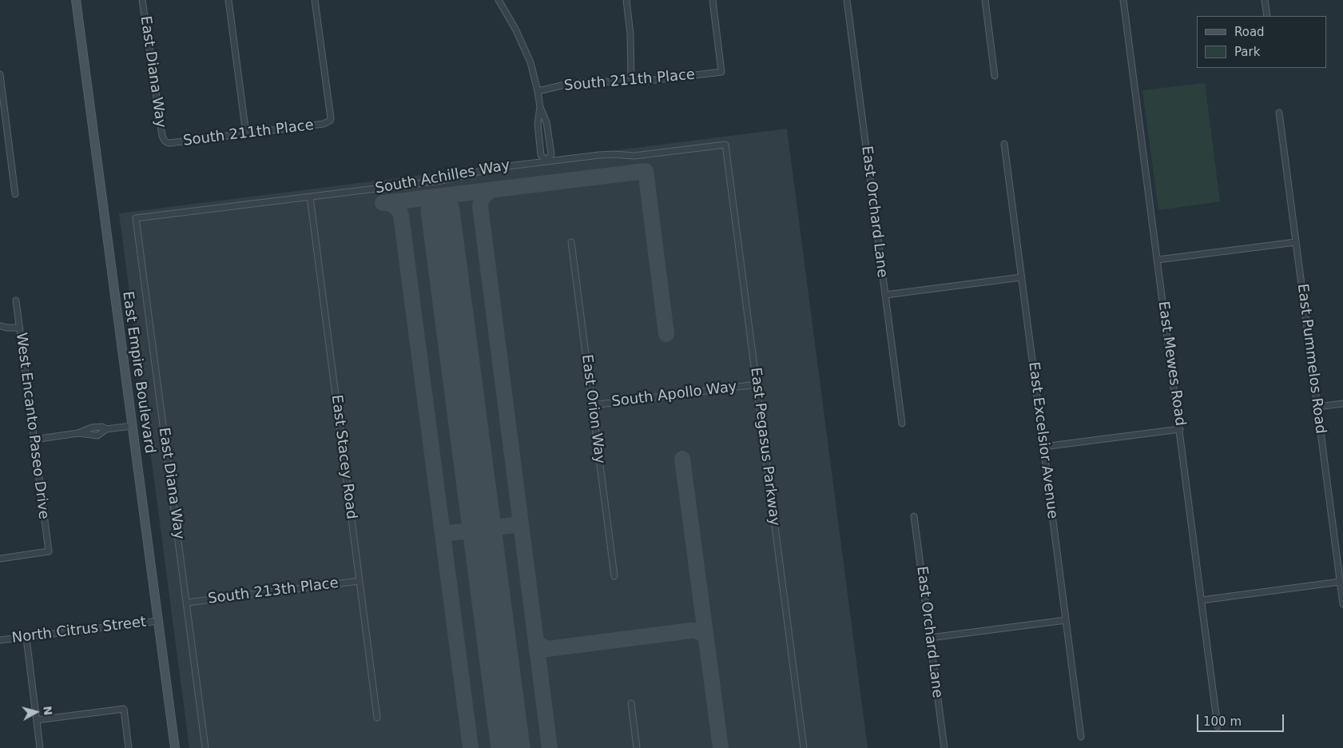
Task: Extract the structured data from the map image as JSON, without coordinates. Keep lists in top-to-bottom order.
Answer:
{
  "streets": {
    "street": [
      "East Diana Way",
      "South 211th Place",
      "South Achilles Way",
      "East Orchard Lane",
      "East Pummelos Road",
      "East Mewes Road",
      "East Empire Boulevard",
      "South Apollo Way",
      "East Orion Way",
      "West Encanto Paseo Drive",
      "East Excelsior Avenue",
      "East Pegasus Parkway",
      "East Stacey Road",
      "South 213th Place",
      "North Citrus Street"
    ]
  },
  "crossings": [
    ["East Diana Way", "South 211th Place"],
    ["East Diana Way", "South Achilles Way"],
    ["East Diana Way", "South 213th Place"],
    ["South Achilles Way", "East Pegasus Parkway"],
    ["South Achilles Way", "East Stacey Road"],
    ["East Empire Boulevard", "North Citrus Street"],
    ["South Apollo Way", "East Orion Way"],
    ["South Apollo Way", "East Pegasus Parkway"],
    ["East Stacey Road", "South 213th Place"]
  ],
  "legend": ["Road", "Park"],
  "scale_bar": "100 m",
  "north": "right"
}
